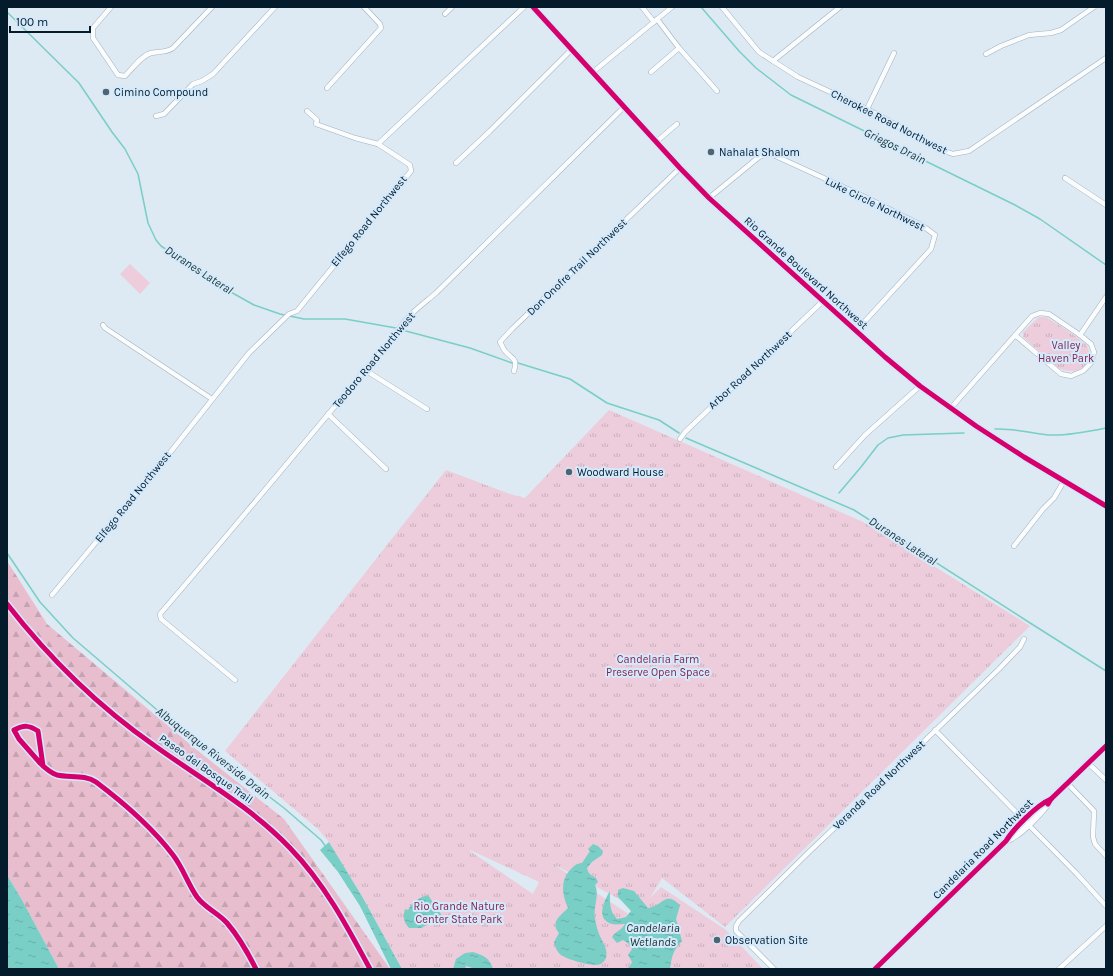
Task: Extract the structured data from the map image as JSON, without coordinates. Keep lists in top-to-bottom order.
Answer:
{
  "streets": {
    "main road": ["Rio Grande Boulevard Northwest", "Candelaria Road Northwest"],
    "street": [
      "Cherokee Road Northwest",
      "Luke Circle Northwest",
      "Elfego Road Northwest",
      "Don Onofre Trail Northwest",
      "Teodoro Road Northwest",
      "Arbor Road Northwest",
      "Veranda Road Northwest"
    ],
    "cycle path": ["Paseo del Bosque Trail"]
  },
  "crossings": [
    ["Luke Circle Northwest", "Rio Grande Boulevard Northwest"],
    ["Don Onofre Trail Northwest", "Rio Grande Boulevard Northwest"],
    ["Rio Grande Boulevard Northwest", "Teodoro Road Northwest"],
    ["Rio Grande Boulevard Northwest", "Arbor Road Northwest"]
  ],
  "water": [
    "Griegos Drain",
    "Duranes Lateral",
    "Albuquerque Riverside Drain",
    "Candelaria Wetlands"
  ],
  "parks": ["Valley Haven Park", "Candelaria Farm Preserve Open Space", "Rio Grande Nature Center State Park"],
  "places": [
    "Cimino Compound",
    "Nahalat Shalom",
    "Woodward House",
    "Observation Site"
  ],
  "scale_bar": "100 m"
}
